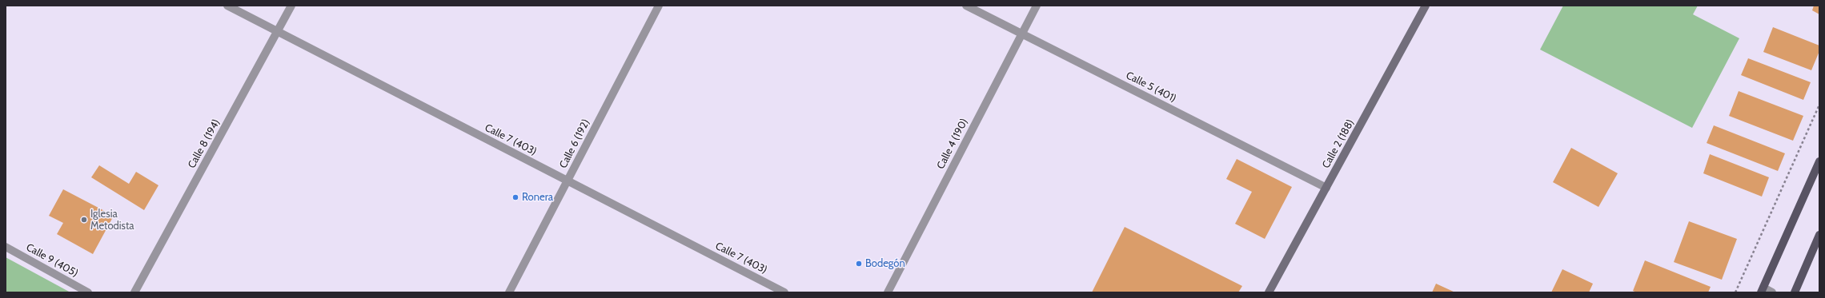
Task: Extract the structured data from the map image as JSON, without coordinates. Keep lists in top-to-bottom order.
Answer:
{
  "streets": {
    "main road": ["Calle 2 (188)"],
    "street": [
      "Calle 5 (401)",
      "Calle 7 (403)",
      "Calle 8 (194)",
      "Calle 6 (192)",
      "Calle 4 (190)",
      "Calle 9 (405)"
    ]
  },
  "crossings": [
    ["Calle 5 (401)", "Calle 4 (190)"],
    ["Calle 5 (401)", "Calle 2 (188)"],
    ["Calle 7 (403)", "Calle 8 (194)"],
    ["Calle 7 (403)", "Calle 6 (192)"]
  ],
  "places": ["Ronera", "Iglesia Metodista", "Bodegón"]
}
